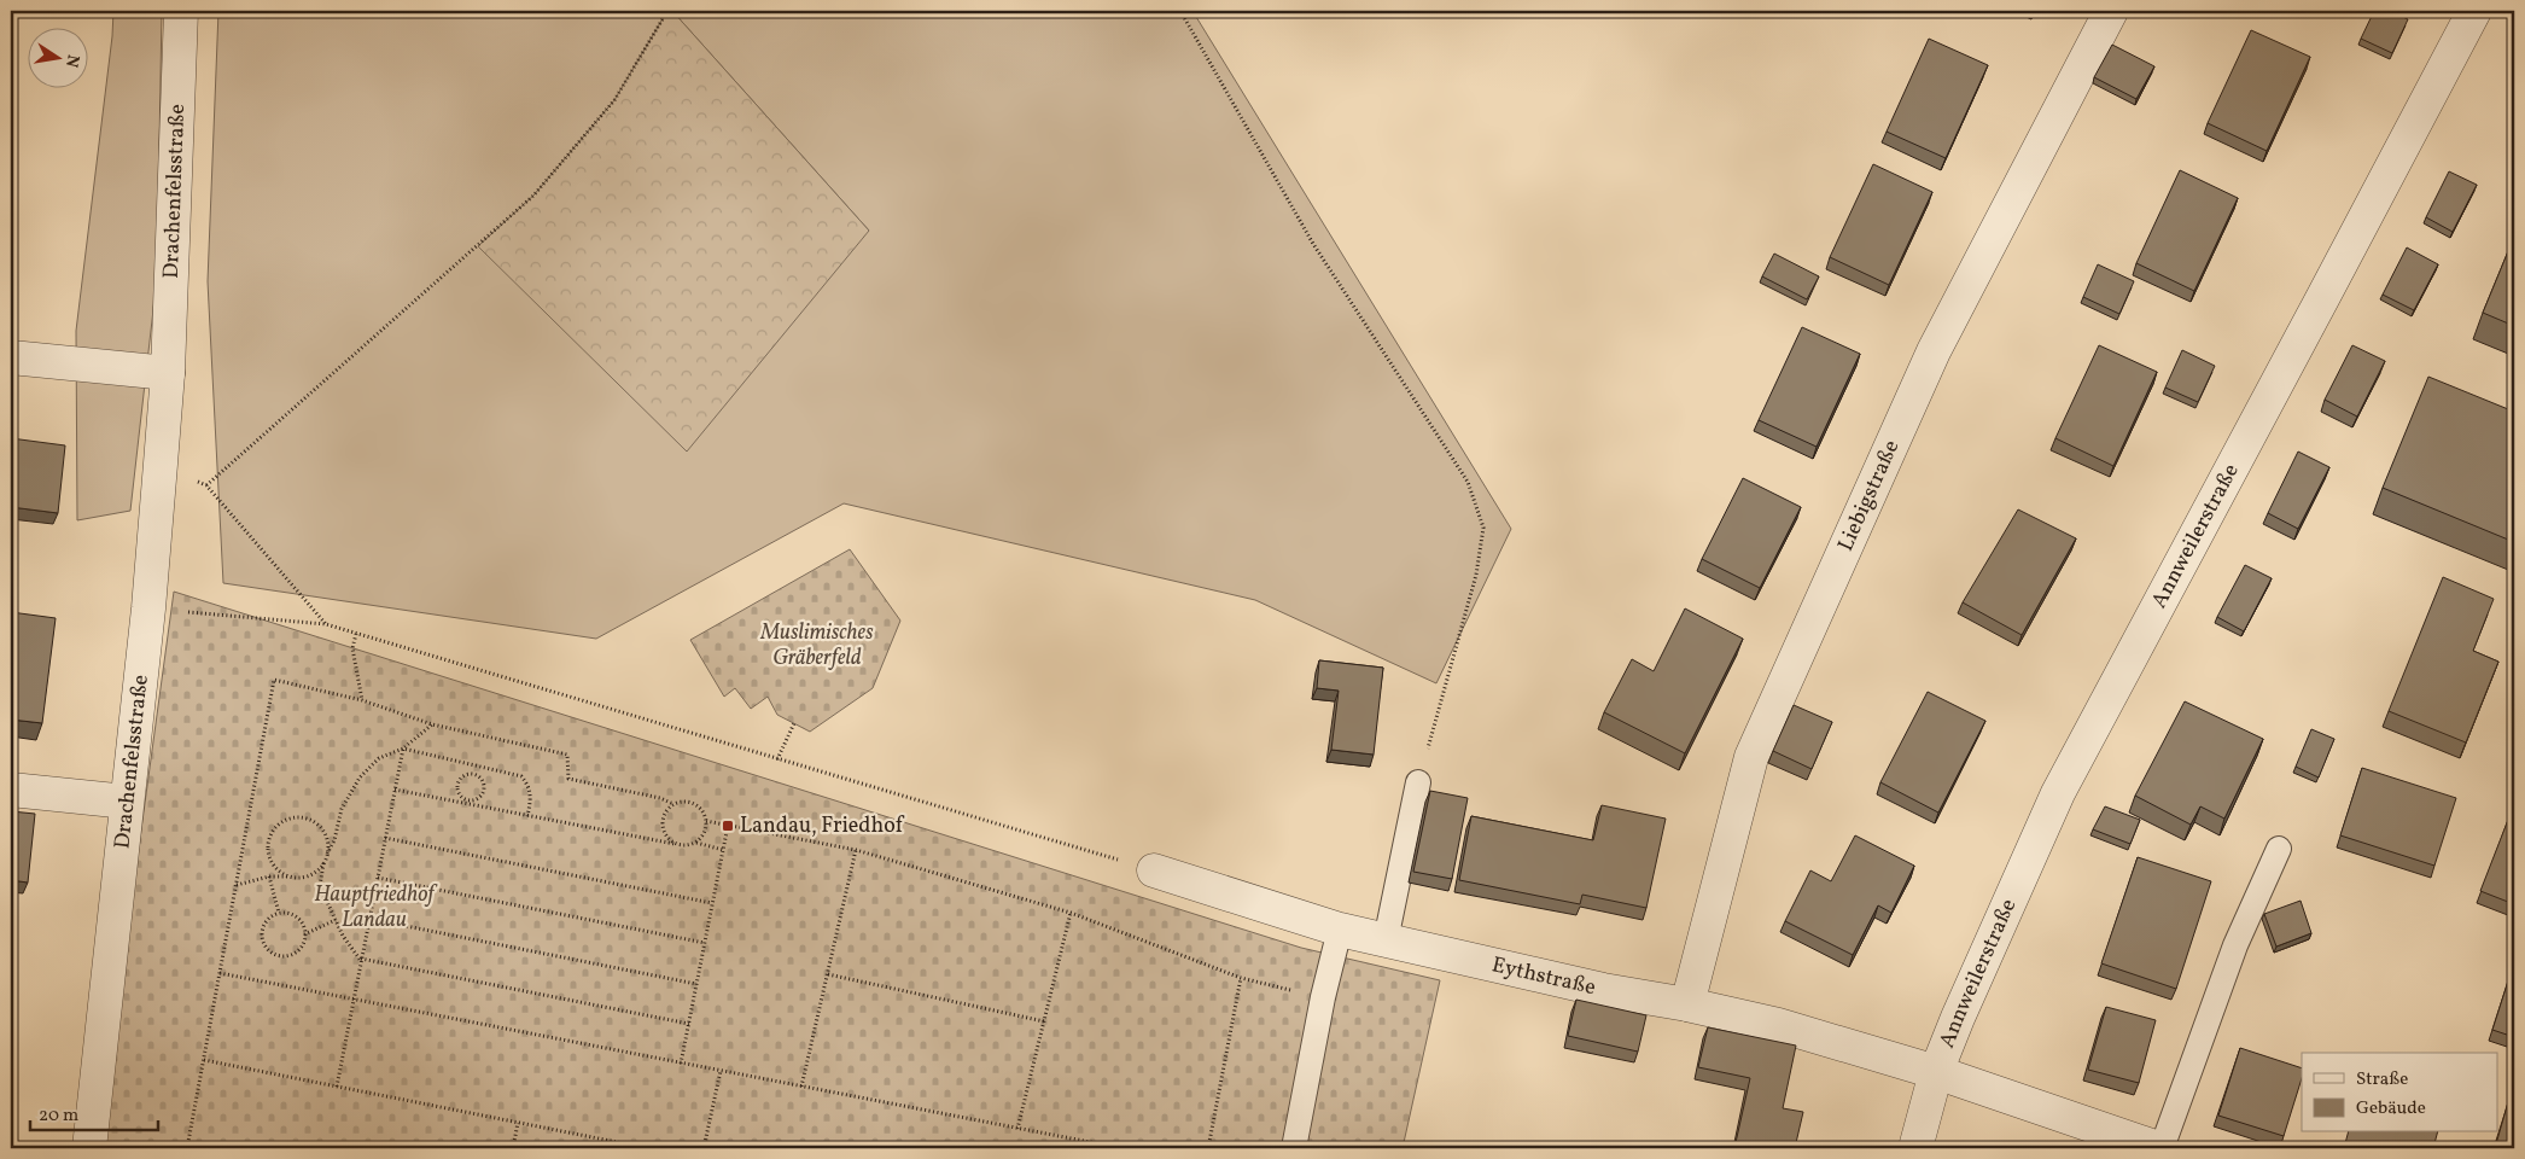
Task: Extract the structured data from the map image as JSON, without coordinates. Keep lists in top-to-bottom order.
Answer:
{
  "streets": {
    "street": [
      "Drachenfelsstraße",
      "Liebigstraße",
      "Annweilerstraße",
      "Eythstraße"
    ]
  },
  "crossings": [
    ["Liebigstraße", "Eythstraße"],
    ["Annweilerstraße", "Eythstraße"]
  ],
  "parks": ["Muslimisches Gräberfeld", "Hauptfriedhof Landau"],
  "places": {
    "transit": ["Landau, Friedhof"]
  },
  "legend": ["Straße", "Gebäude"],
  "scale_bar": "20 m",
  "north": "right"
}
